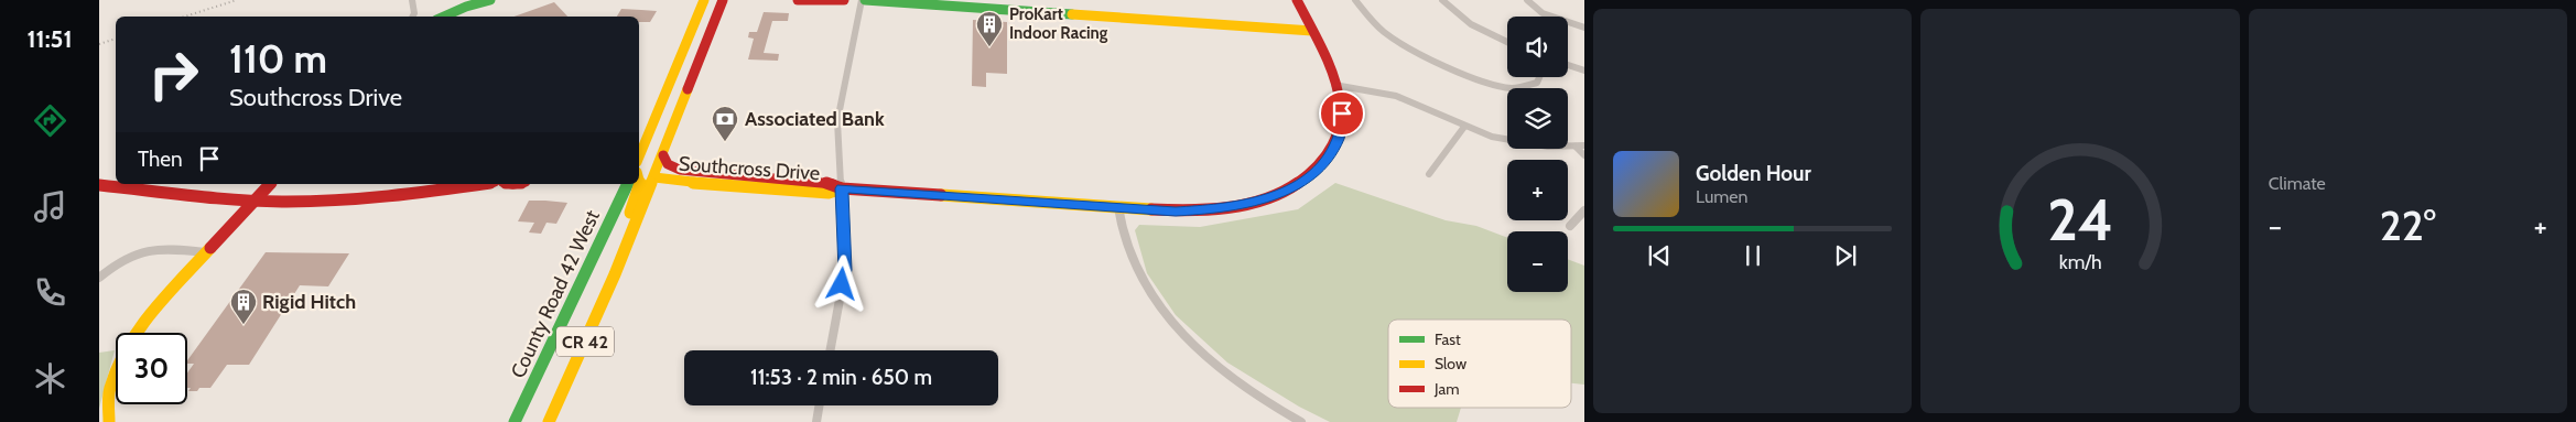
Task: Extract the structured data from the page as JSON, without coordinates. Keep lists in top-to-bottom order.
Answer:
{
  "streets": {
    "main road": ["Southcross Drive", "County Road 42 West", "CR 42"]
  },
  "crossings": [
    ["Southcross Drive", "CR 42"]
  ],
  "places": {
    "building": ["ProKart Indoor Racing", "Rigid Hitch"],
    "bank": ["Associated Bank"]
  },
  "legend": ["Fast", "Slow", "Jam"],
  "page": {
    "tabs": "11:51",
    "tile": "Climate",
    "map_buttons": ["+", "−"],
    "turn": ["110 m", "Southcross Drive"],
    "then": "Then",
    "song": ["Golden Hour", "Lumen"],
    "heat": ["−", "22°", "+"],
    "limit": "30",
    "trip": "11:53 · 2 min · 650 m",
    "gauge": ["24", "km/h"]
  }
}
